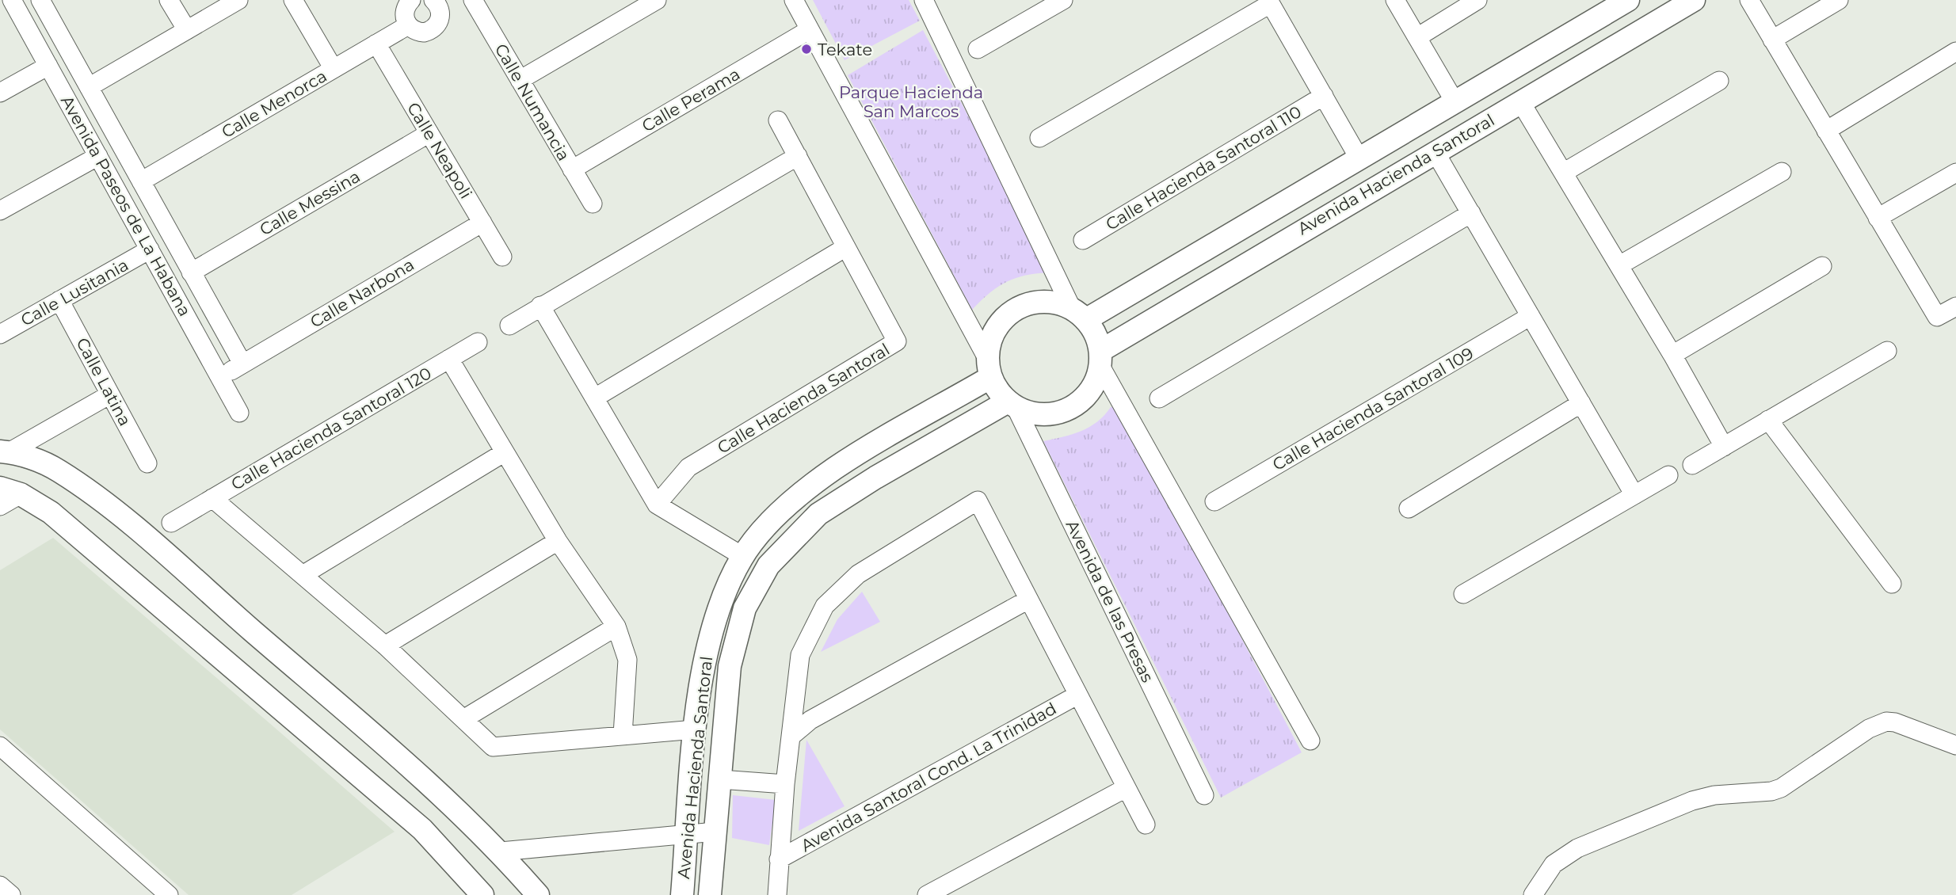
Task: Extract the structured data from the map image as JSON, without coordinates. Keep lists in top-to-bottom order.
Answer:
{
  "streets": {
    "street": [
      "Calle Perama",
      "Calle Numancia",
      "Calle Menorca",
      "Calle Neapoli",
      "Calle Hacienda Santoral 110",
      "Avenida Hacienda Santoral",
      "Calle Messina",
      "Avenida Paseos de La Habana",
      "Calle Lusitania",
      "Calle Narbona",
      "Calle Latina",
      "Calle Hacienda Santoral",
      "Calle Hacienda Santoral 109",
      "Calle Hacienda Santoral 120",
      "Avenida de las Presas",
      "Avenida Santoral Cond. La Trinidad"
    ]
  },
  "crossings": [
    ["Calle Perama", "Calle Numancia"],
    ["Calle Menorca", "Calle Neapoli"],
    ["Calle Menorca", "Avenida Paseos de La Habana"],
    ["Calle Neapoli", "Calle Messina"],
    ["Calle Neapoli", "Calle Narbona"],
    ["Avenida Hacienda Santoral", "Calle Hacienda Santoral 120"],
    ["Avenida Hacienda Santoral", "Avenida de las Presas"],
    ["Calle Messina", "Avenida Paseos de La Habana"],
    ["Avenida Paseos de La Habana", "Calle Lusitania"],
    ["Avenida Paseos de La Habana", "Calle Narbona"],
    ["Calle Lusitania", "Calle Latina"]
  ],
  "parks": ["Parque Hacienda San Marcos"],
  "places": ["Tekate"]
}
